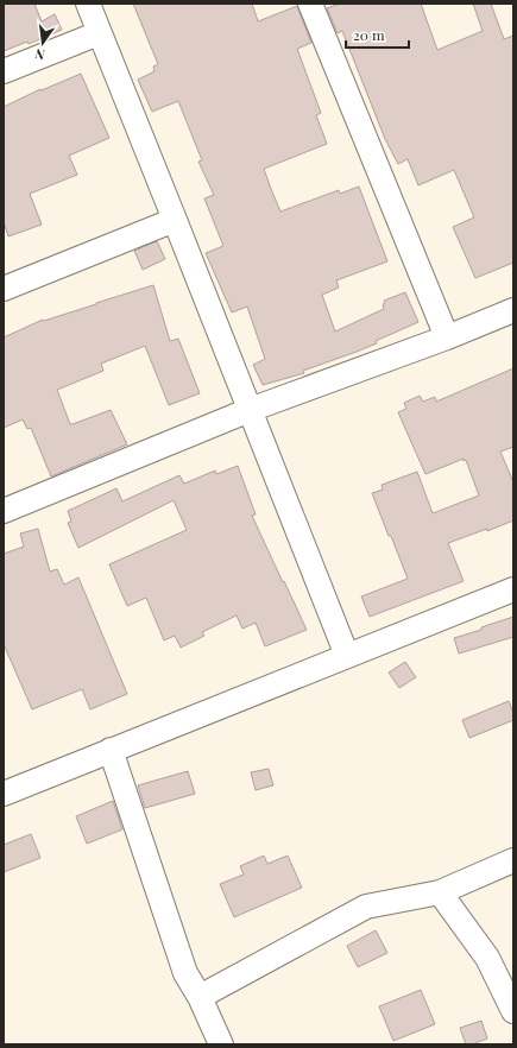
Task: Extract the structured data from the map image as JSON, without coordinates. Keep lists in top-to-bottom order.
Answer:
{
  "scale_bar": "20 m",
  "north": "bottom"
}
